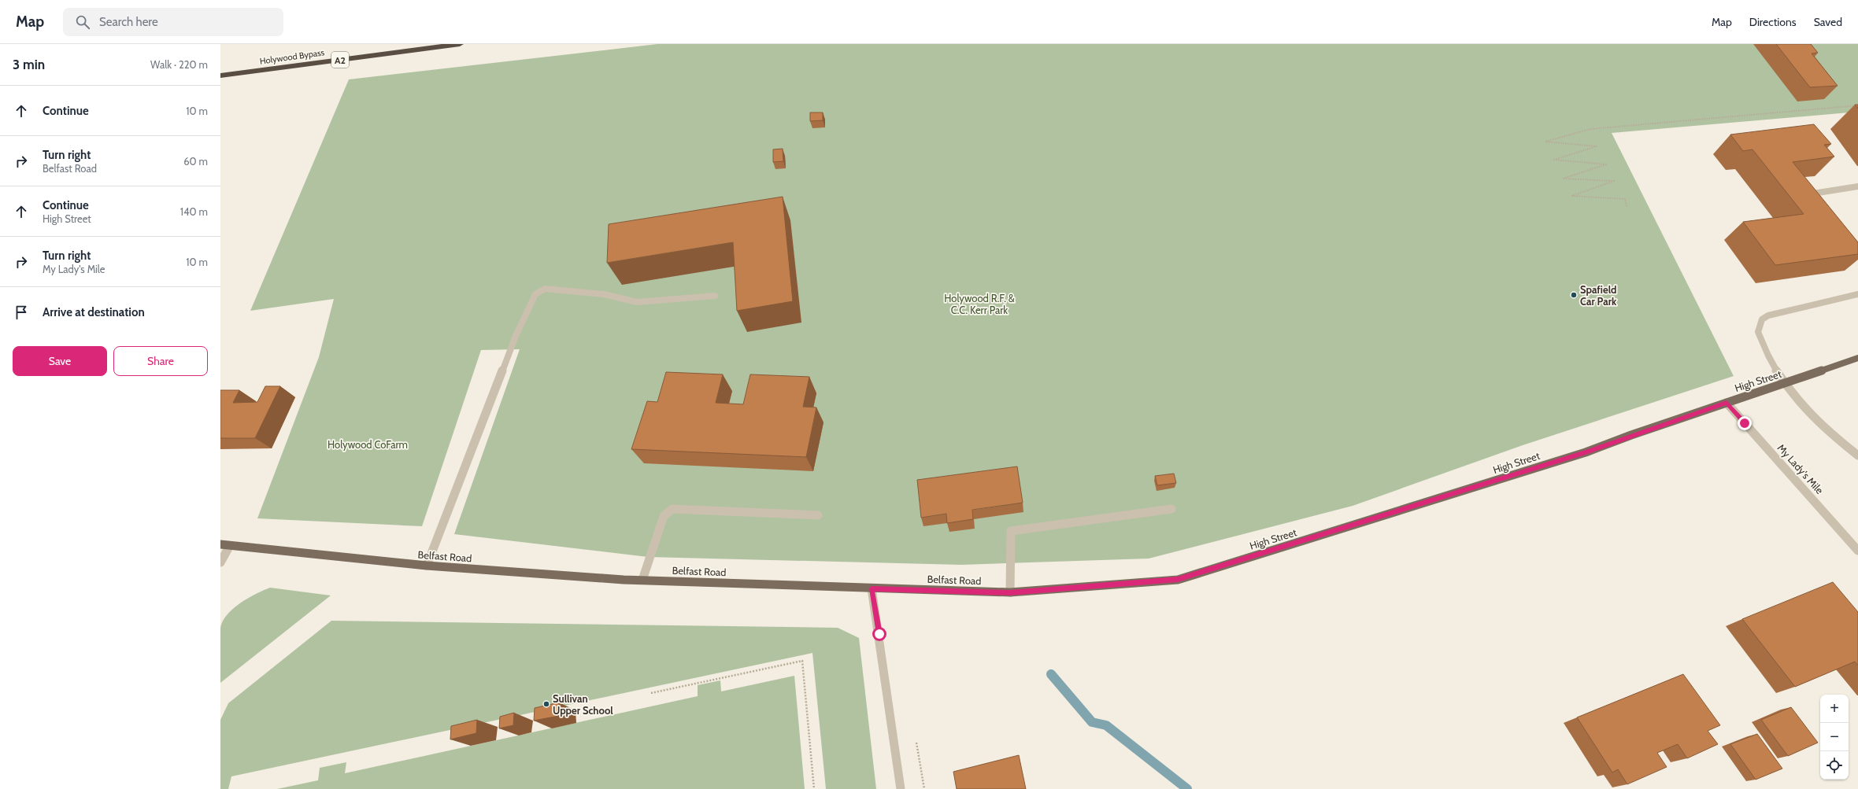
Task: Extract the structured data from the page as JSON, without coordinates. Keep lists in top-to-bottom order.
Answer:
{
  "streets": {
    "highway": ["Holywood Bypass", "A2"],
    "main road": ["High Street", "Belfast Road"],
    "street": ["My Lady's Mile"]
  },
  "crossings": [
    ["High Street", "My Lady's Mile"],
    ["High Street", "Belfast Road"]
  ],
  "parks": ["Holywood R.F. & C.C. Kerr Park", "Holywood CoFarm"],
  "places": ["Spafield Car Park", "Sullivan Upper School"],
  "page": {
    "header": "Map",
    "search": "Search here",
    "nav": ["Map", "Directions", "Saved"],
    "heading": ["3 min", "Walk · 220 m"],
    "list": [
      ["Continue", "10 m"],
      ["Turn right", "Belfast Road", "60 m"],
      ["Continue", "High Street", "140 m"],
      ["Turn right", "My Lady's Mile", "10 m"],
      "Arrive at destination"
    ],
    "buttons": ["Save", "Share"],
    "map_buttons": ["+", "−"]
  }
}
